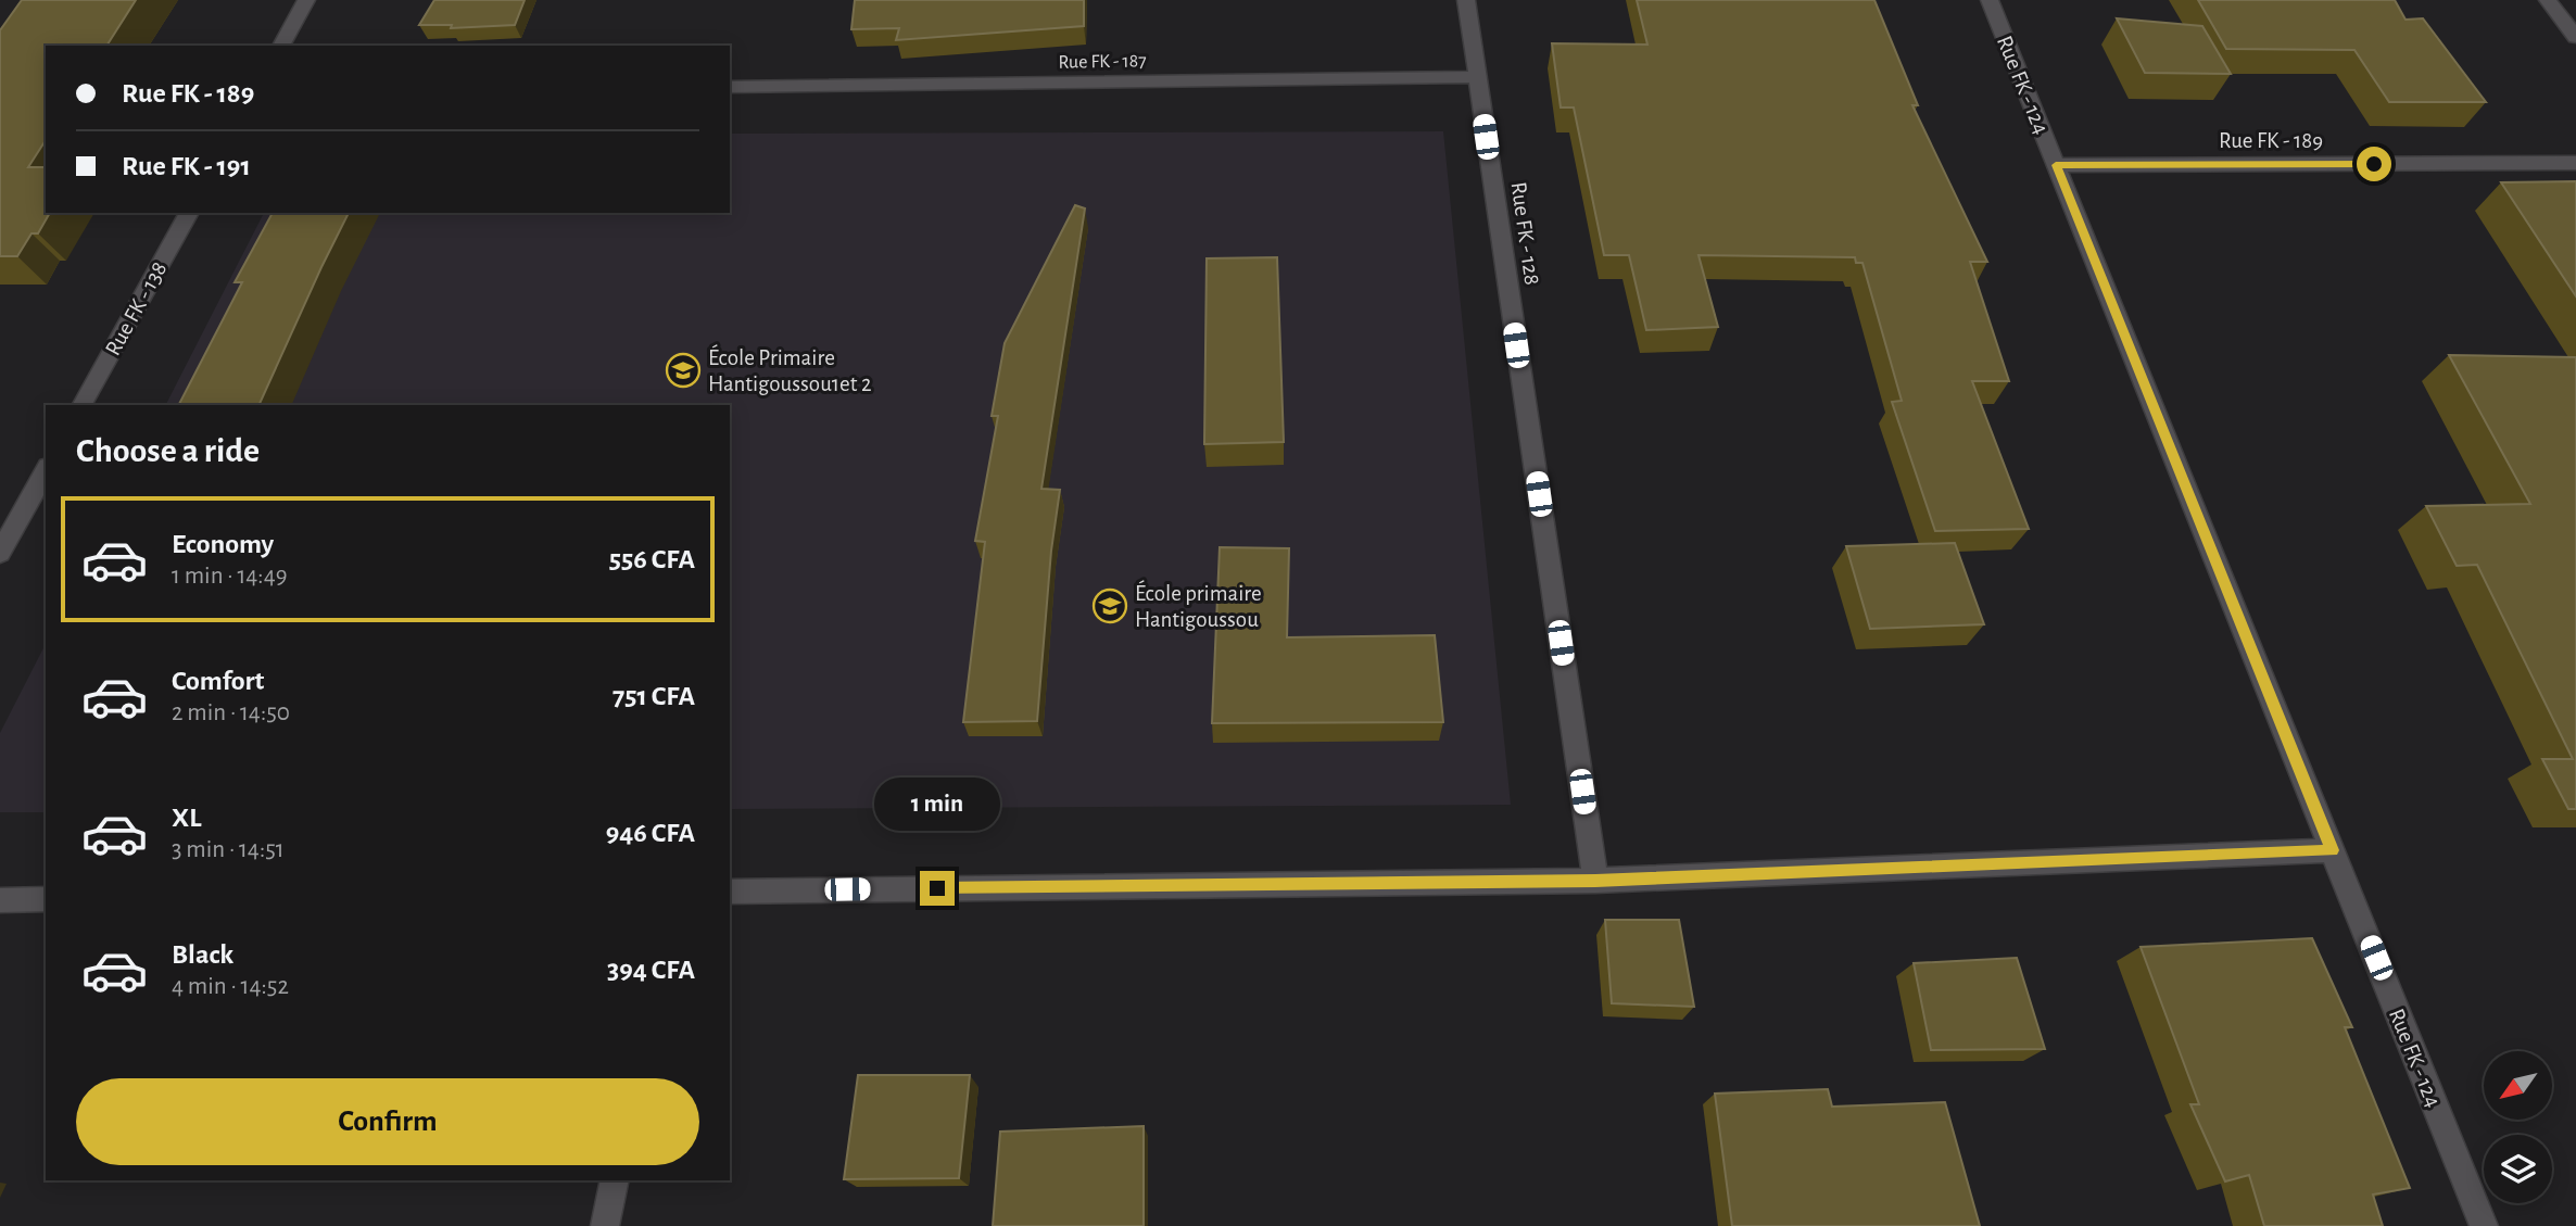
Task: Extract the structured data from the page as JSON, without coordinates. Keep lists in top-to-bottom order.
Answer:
{
  "streets": {
    "street": [
      "Rue FK - 187",
      "Rue FK - 124",
      "Rue FK - 189",
      "Rue FK - 128",
      "Rue FK - 138"
    ]
  },
  "crossings": [
    ["Rue FK - 187", "Rue FK - 128"],
    ["Rue FK - 124", "Rue FK - 189"]
  ],
  "places": {
    "school or university": ["École Primaire Hantigoussou1et 2", "École primaire Hantigoussou"]
  },
  "north": "bottom left",
  "page": {
    "banner": ["Rue FK - 189", "Rue FK - 191"],
    "heading": "Choose a ride",
    "list": [
      {
        "name": "Economy",
        "note": "1 min · 14:49",
        "value": "556 CFA"
      },
      {
        "name": "Comfort",
        "note": "2 min · 14:50",
        "value": "751 CFA"
      },
      {
        "name": "XL",
        "note": "3 min · 14:51",
        "value": "946 CFA"
      },
      {
        "name": "Black",
        "note": "4 min · 14:52",
        "value": "394 CFA"
      }
    ],
    "bubble": "1 min",
    "buttons": "Confirm"
  }
}
